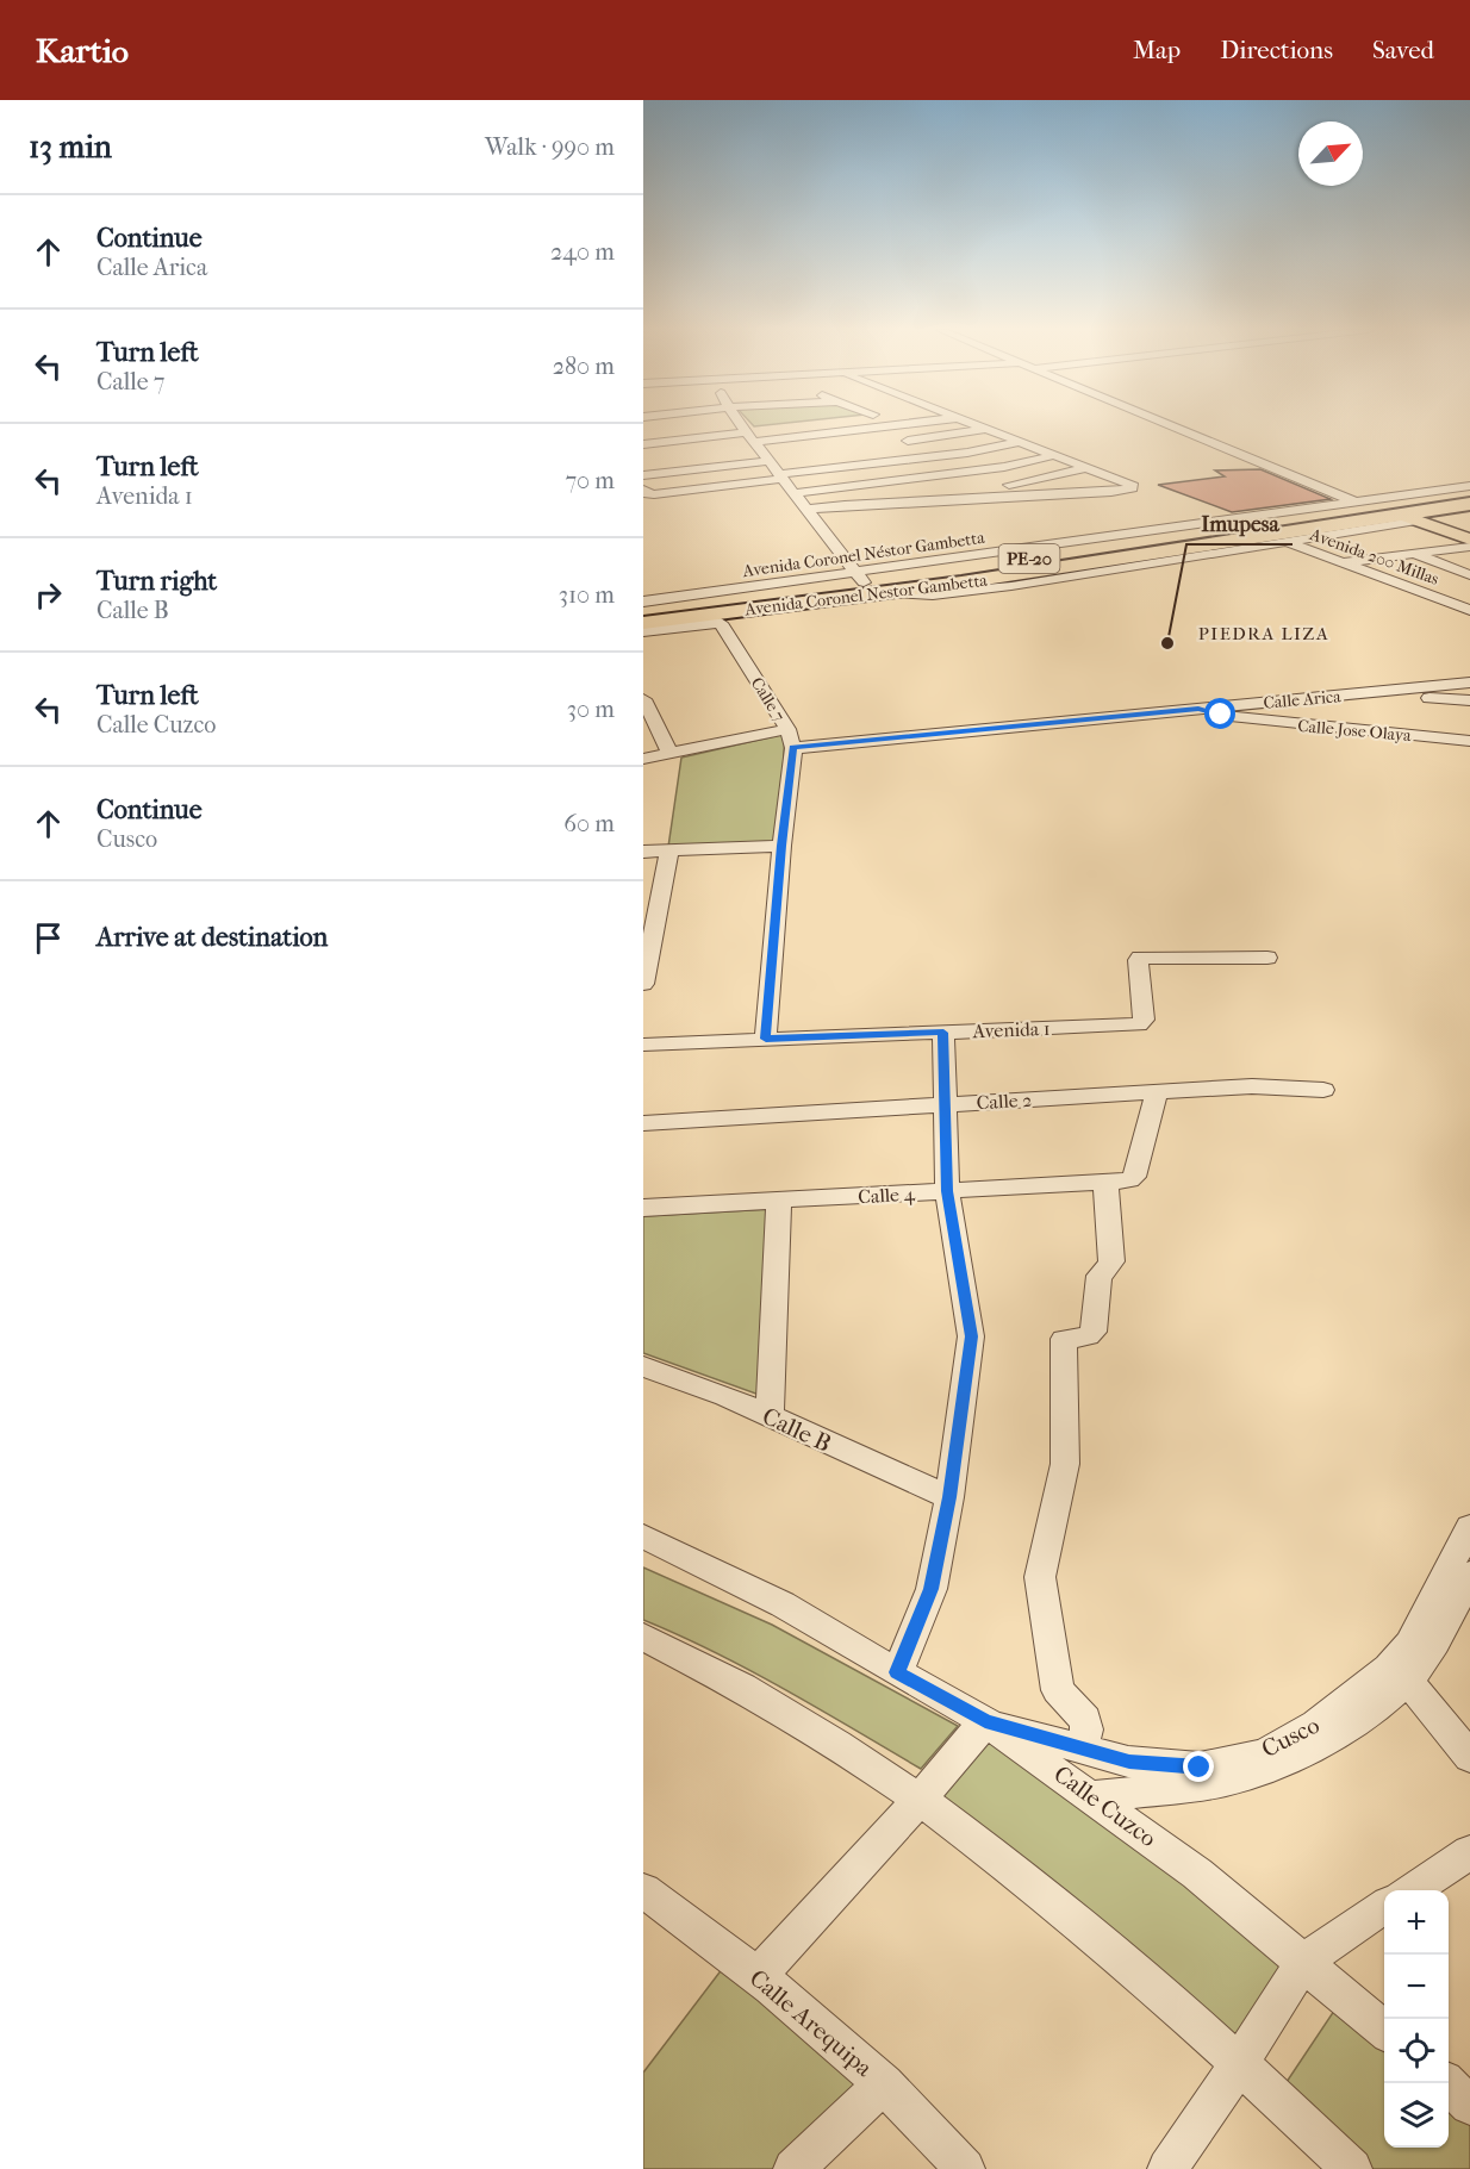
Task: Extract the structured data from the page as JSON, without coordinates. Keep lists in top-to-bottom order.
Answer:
{
  "streets": {
    "highway": ["PE-20", "Avenida Coronel Nestor Gambetta"],
    "street": [
      "Avenida Coronel Néstor Gambetta",
      "Avenida 200 Millas",
      "Calle 7",
      "Calle Arica",
      "Calle Jose Olaya",
      "Avenida 1",
      "Calle 2",
      "Calle 4",
      "Calle B",
      "Cusco",
      "Calle Cuzco",
      "Calle Arequipa"
    ]
  },
  "crossings": [
    ["Avenida Coronel Néstor Gambetta", "Avenida Coronel Nestor Gambetta"],
    ["Avenida 200 Millas", "Avenida Coronel Nestor Gambetta"],
    ["Calle 7", "Calle Jose Olaya"],
    ["Calle Arica", "Calle Jose Olaya"],
    ["Cusco", "Calle Cuzco"]
  ],
  "districts": ["PIEDRA LIZA"],
  "places": ["Imupesa"],
  "north": "top right",
  "page": {
    "header": "Kartio",
    "nav": ["Map", "Directions", "Saved"],
    "heading": ["13 min", "Walk · 990 m"],
    "list": [
      ["Continue", "Calle Arica", "240 m"],
      ["Turn left", "Calle 7", "280 m"],
      ["Turn left", "Avenida 1", "70 m"],
      ["Turn right", "Calle B", "310 m"],
      ["Turn left", "Calle Cuzco", "30 m"],
      ["Continue", "Cusco", "60 m"],
      "Arrive at destination"
    ],
    "map_buttons": ["+", "−"]
  }
}
